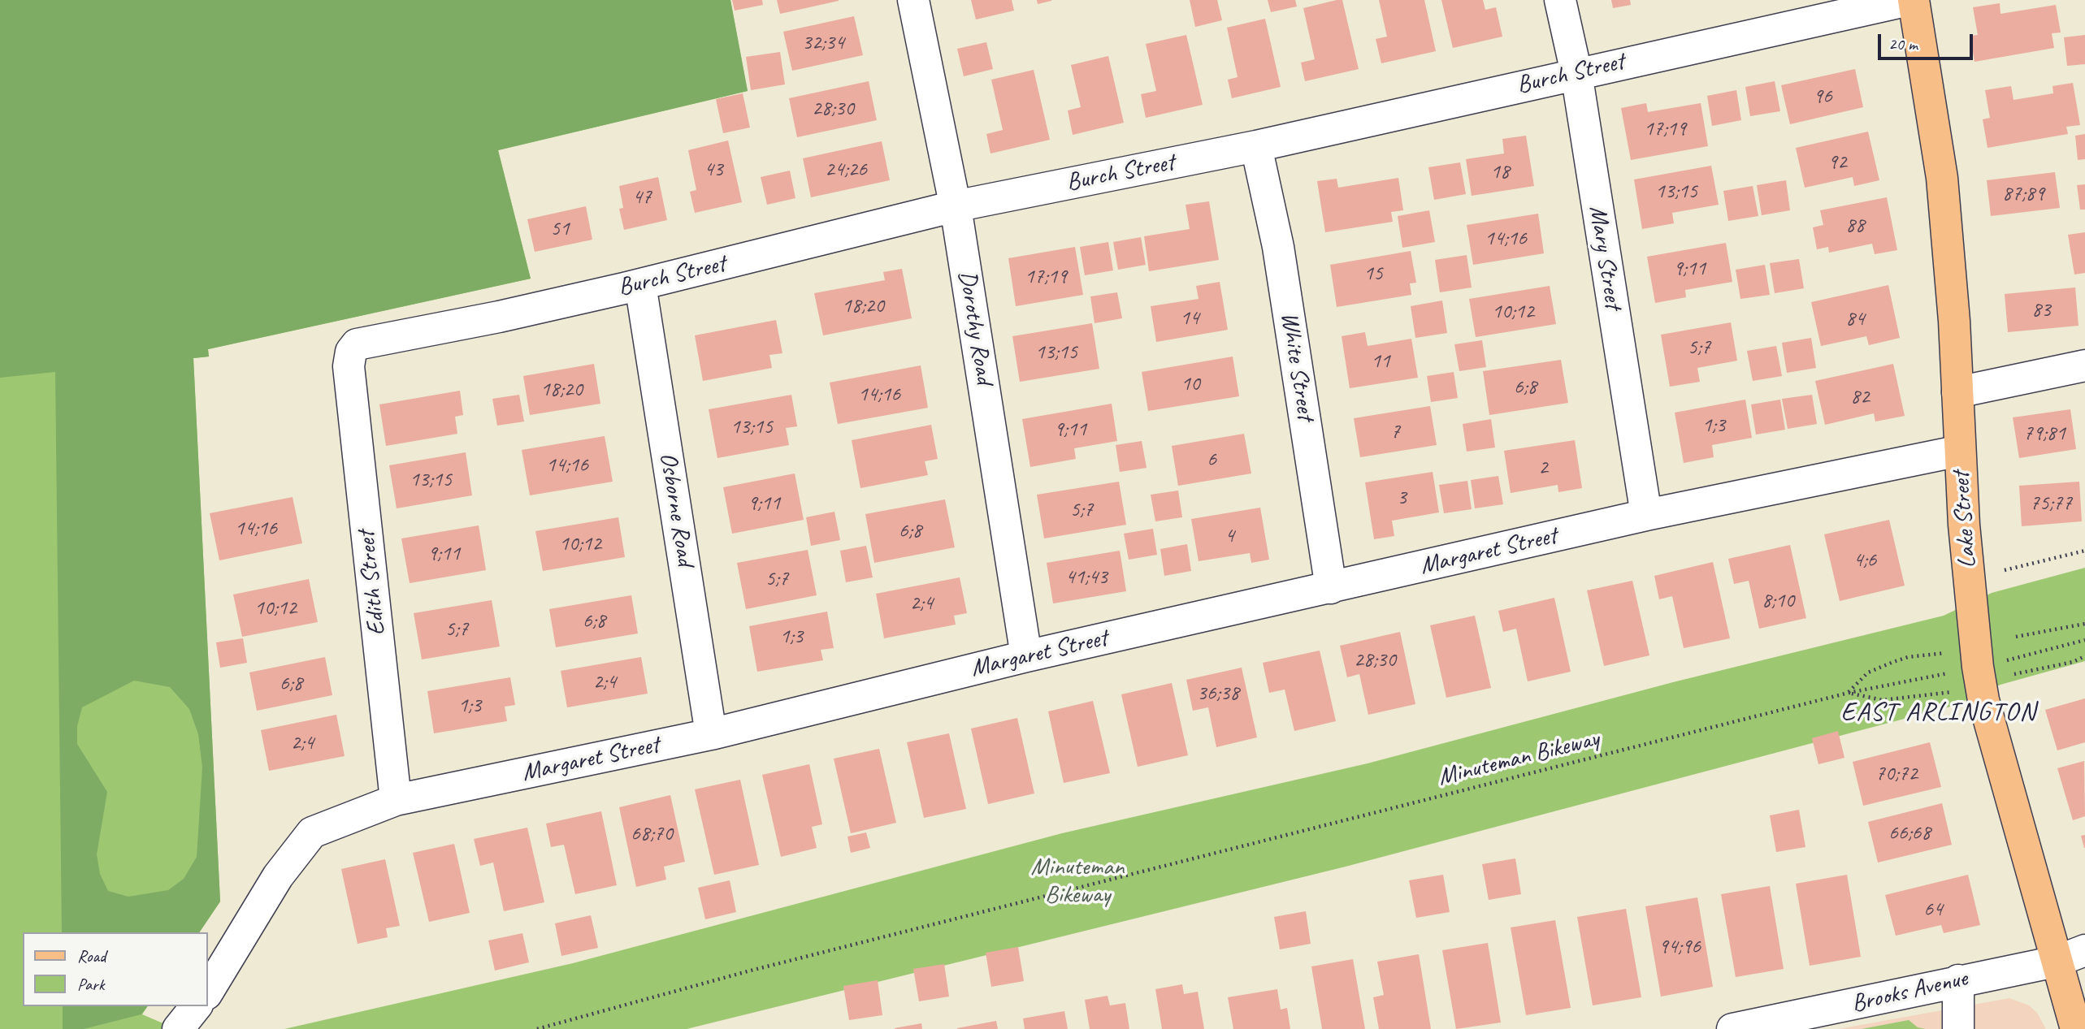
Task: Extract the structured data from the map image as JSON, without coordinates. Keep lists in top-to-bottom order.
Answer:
{
  "streets": {
    "main road": ["Lake Street"],
    "street": [
      "Burch Street",
      "Mary Street",
      "Dorothy Road",
      "White Street",
      "Osborne Road",
      "Margaret Street",
      "Edith Street",
      "Brooks Avenue"
    ],
    "path": ["Minuteman Bikeway"]
  },
  "crossings": [
    ["Burch Street", "Mary Street"],
    ["Burch Street", "Dorothy Road"],
    ["Burch Street", "White Street"],
    ["Burch Street", "Osborne Road"],
    ["Burch Street", "Lake Street"],
    ["Burch Street", "Edith Street"],
    ["Mary Street", "Margaret Street"],
    ["Dorothy Road", "Margaret Street"],
    ["White Street", "Margaret Street"],
    ["Osborne Road", "Margaret Street"],
    ["Lake Street", "Margaret Street"],
    ["Lake Street", "Brooks Avenue"],
    ["Margaret Street", "Edith Street"]
  ],
  "districts": ["EAST ARLINGTON"],
  "parks": ["Minuteman Bikeway"],
  "house_numbers": [
    "32;34",
    "96",
    "28;30",
    "17;19",
    "92",
    "43",
    "24;26",
    "18",
    "13;15",
    "87;89",
    "47",
    "88",
    "51",
    "14;16",
    "9;11",
    "15",
    "17;19",
    "18;20",
    "83",
    "10;12",
    "14",
    "84",
    "5;7",
    "13;15",
    "11",
    "10",
    "6;8",
    "18;20",
    "14;16",
    "82",
    "1;3",
    "13;15",
    "9;11",
    "7",
    "79;81",
    "6",
    "14;16",
    "2",
    "13;15",
    "3",
    "9;11",
    "75;77",
    "5;7",
    "14;16",
    "6;8",
    "4",
    "10;12",
    "9;11",
    "4;6",
    "41;43",
    "5;7",
    "8;10",
    "2;4",
    "10;12",
    "6;8",
    "5;7",
    "1;3",
    "28;30",
    "2;4",
    "6;8",
    "36;38",
    "1;3",
    "2;4",
    "70;72",
    "66;68",
    "68;70",
    "64",
    "94;96"
  ],
  "legend": ["Road", "Park"],
  "scale_bar": "20 m"
}
